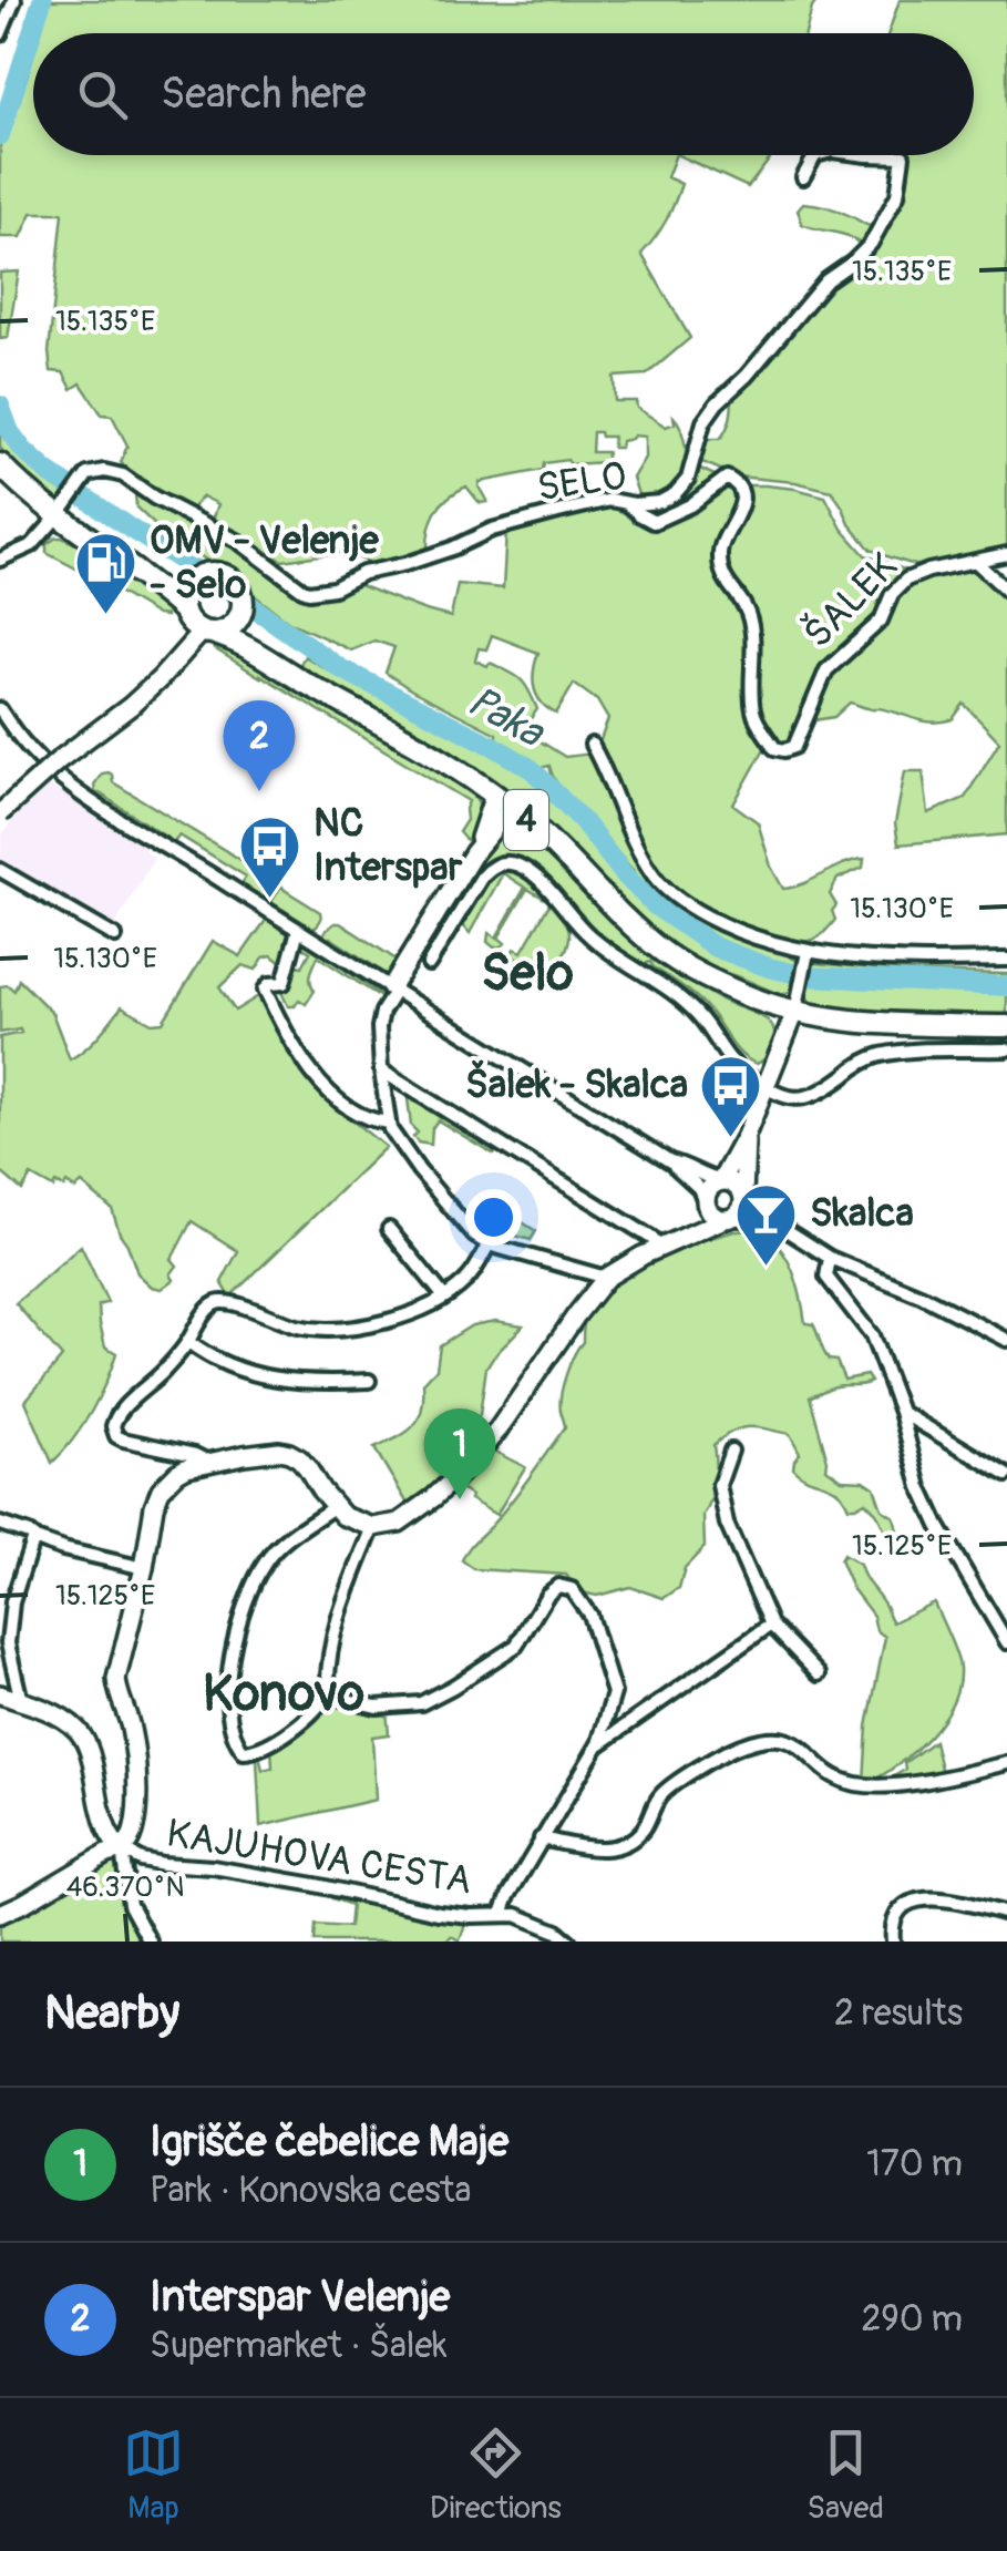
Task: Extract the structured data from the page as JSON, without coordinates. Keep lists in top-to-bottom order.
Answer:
{
  "streets": {
    "main road": ["4"],
    "street": ["SELO", "ŠALEK", "KAJUHOVA CESTA"]
  },
  "crossings": [
    ["SELO", "ŠALEK"],
    ["SELO", "4"]
  ],
  "districts": ["Selo", "Konovo"],
  "water": ["Paka"],
  "places": {
    "fuel station": ["OMV - Velenje - Selo"],
    "bus stop": ["NC Interspar", "Šalek - Skalca"],
    "bar": ["Skalca"]
  },
  "page": {
    "search": "Search here",
    "pins": ["2", "1"],
    "heading": ["Nearby", "2 results"],
    "list": [
      {
        "mark": "1",
        "name": "Igrišče čebelice Maje",
        "note": "Park · Konovska cesta",
        "value": "170 m"
      },
      {
        "mark": "2",
        "name": "Interspar Velenje",
        "note": "Supermarket · Šalek",
        "value": "290 m"
      }
    ],
    "nav": ["Map", "Directions", "Saved"]
  },
  "coordinates": [
    "15.135°E",
    "15.130°E",
    "15.125°E",
    "46.370°N"
  ]
}
